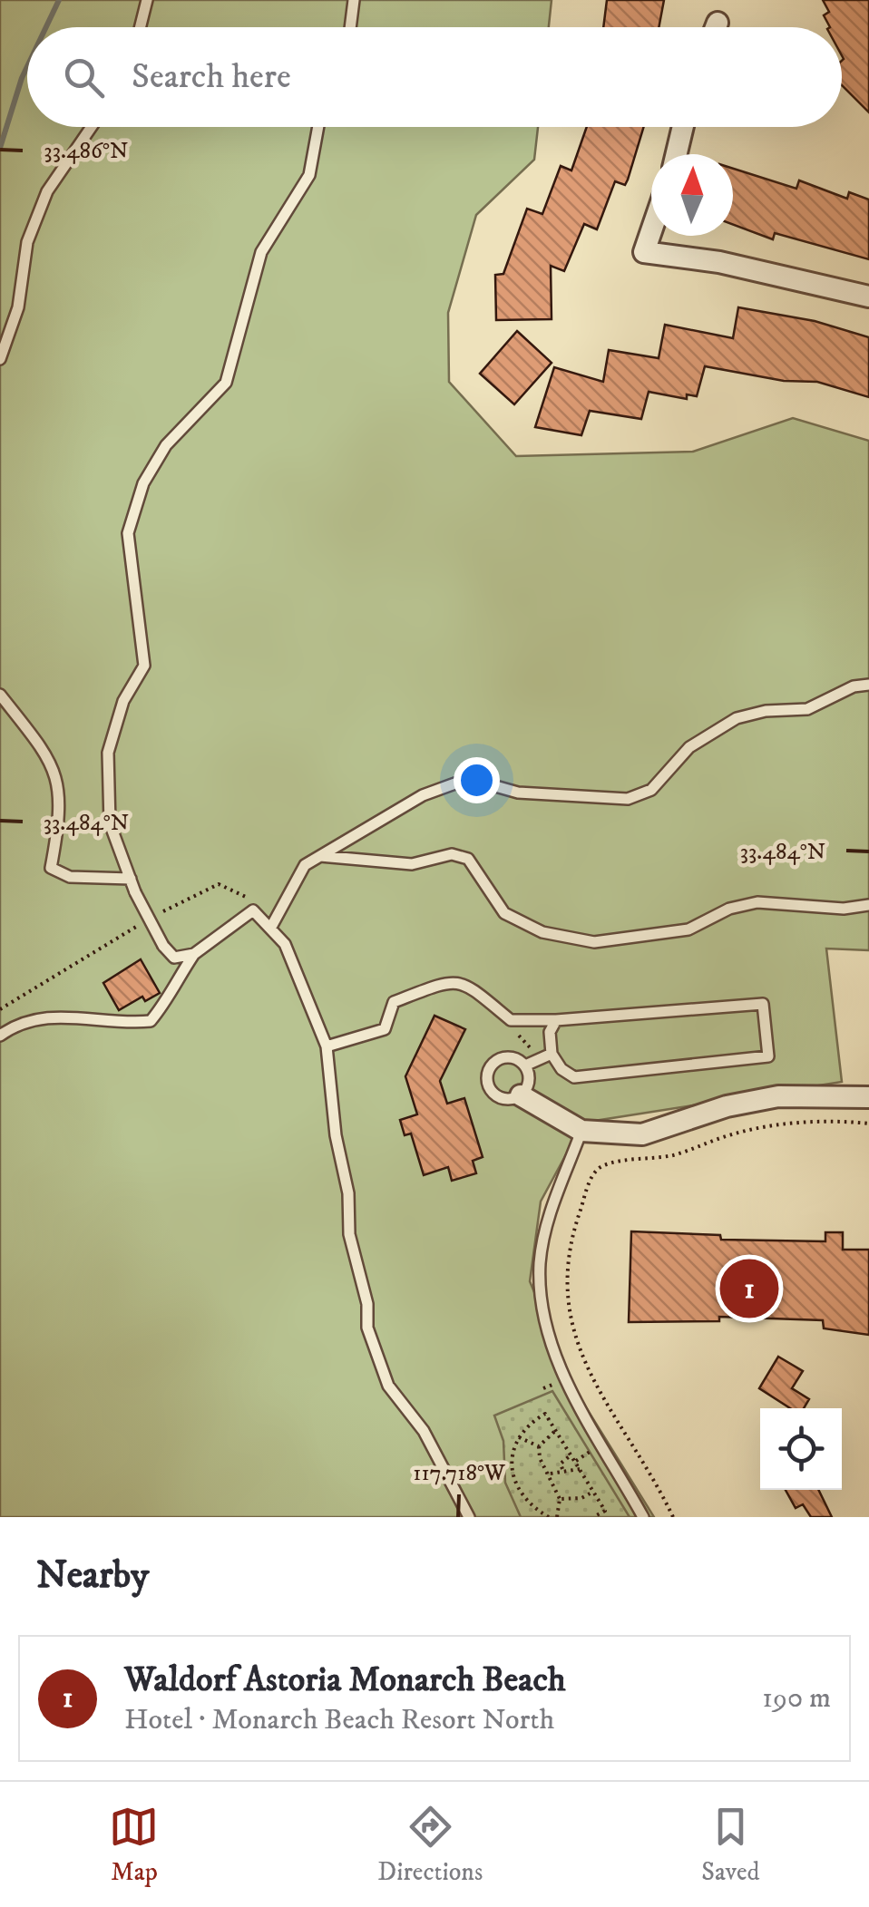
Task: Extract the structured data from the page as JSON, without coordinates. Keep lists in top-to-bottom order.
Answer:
{
  "north": "top",
  "page": {
    "search": "Search here",
    "pins": "1",
    "heading": "Nearby",
    "list": [
      {
        "mark": "1",
        "name": "Waldorf Astoria Monarch Beach",
        "note": "Hotel · Monarch Beach Resort North",
        "value": "190 m"
      }
    ],
    "nav": ["Map", "Directions", "Saved"]
  },
  "coordinates": ["33.486°N", "33.484°N", "117.718°W"]
}
